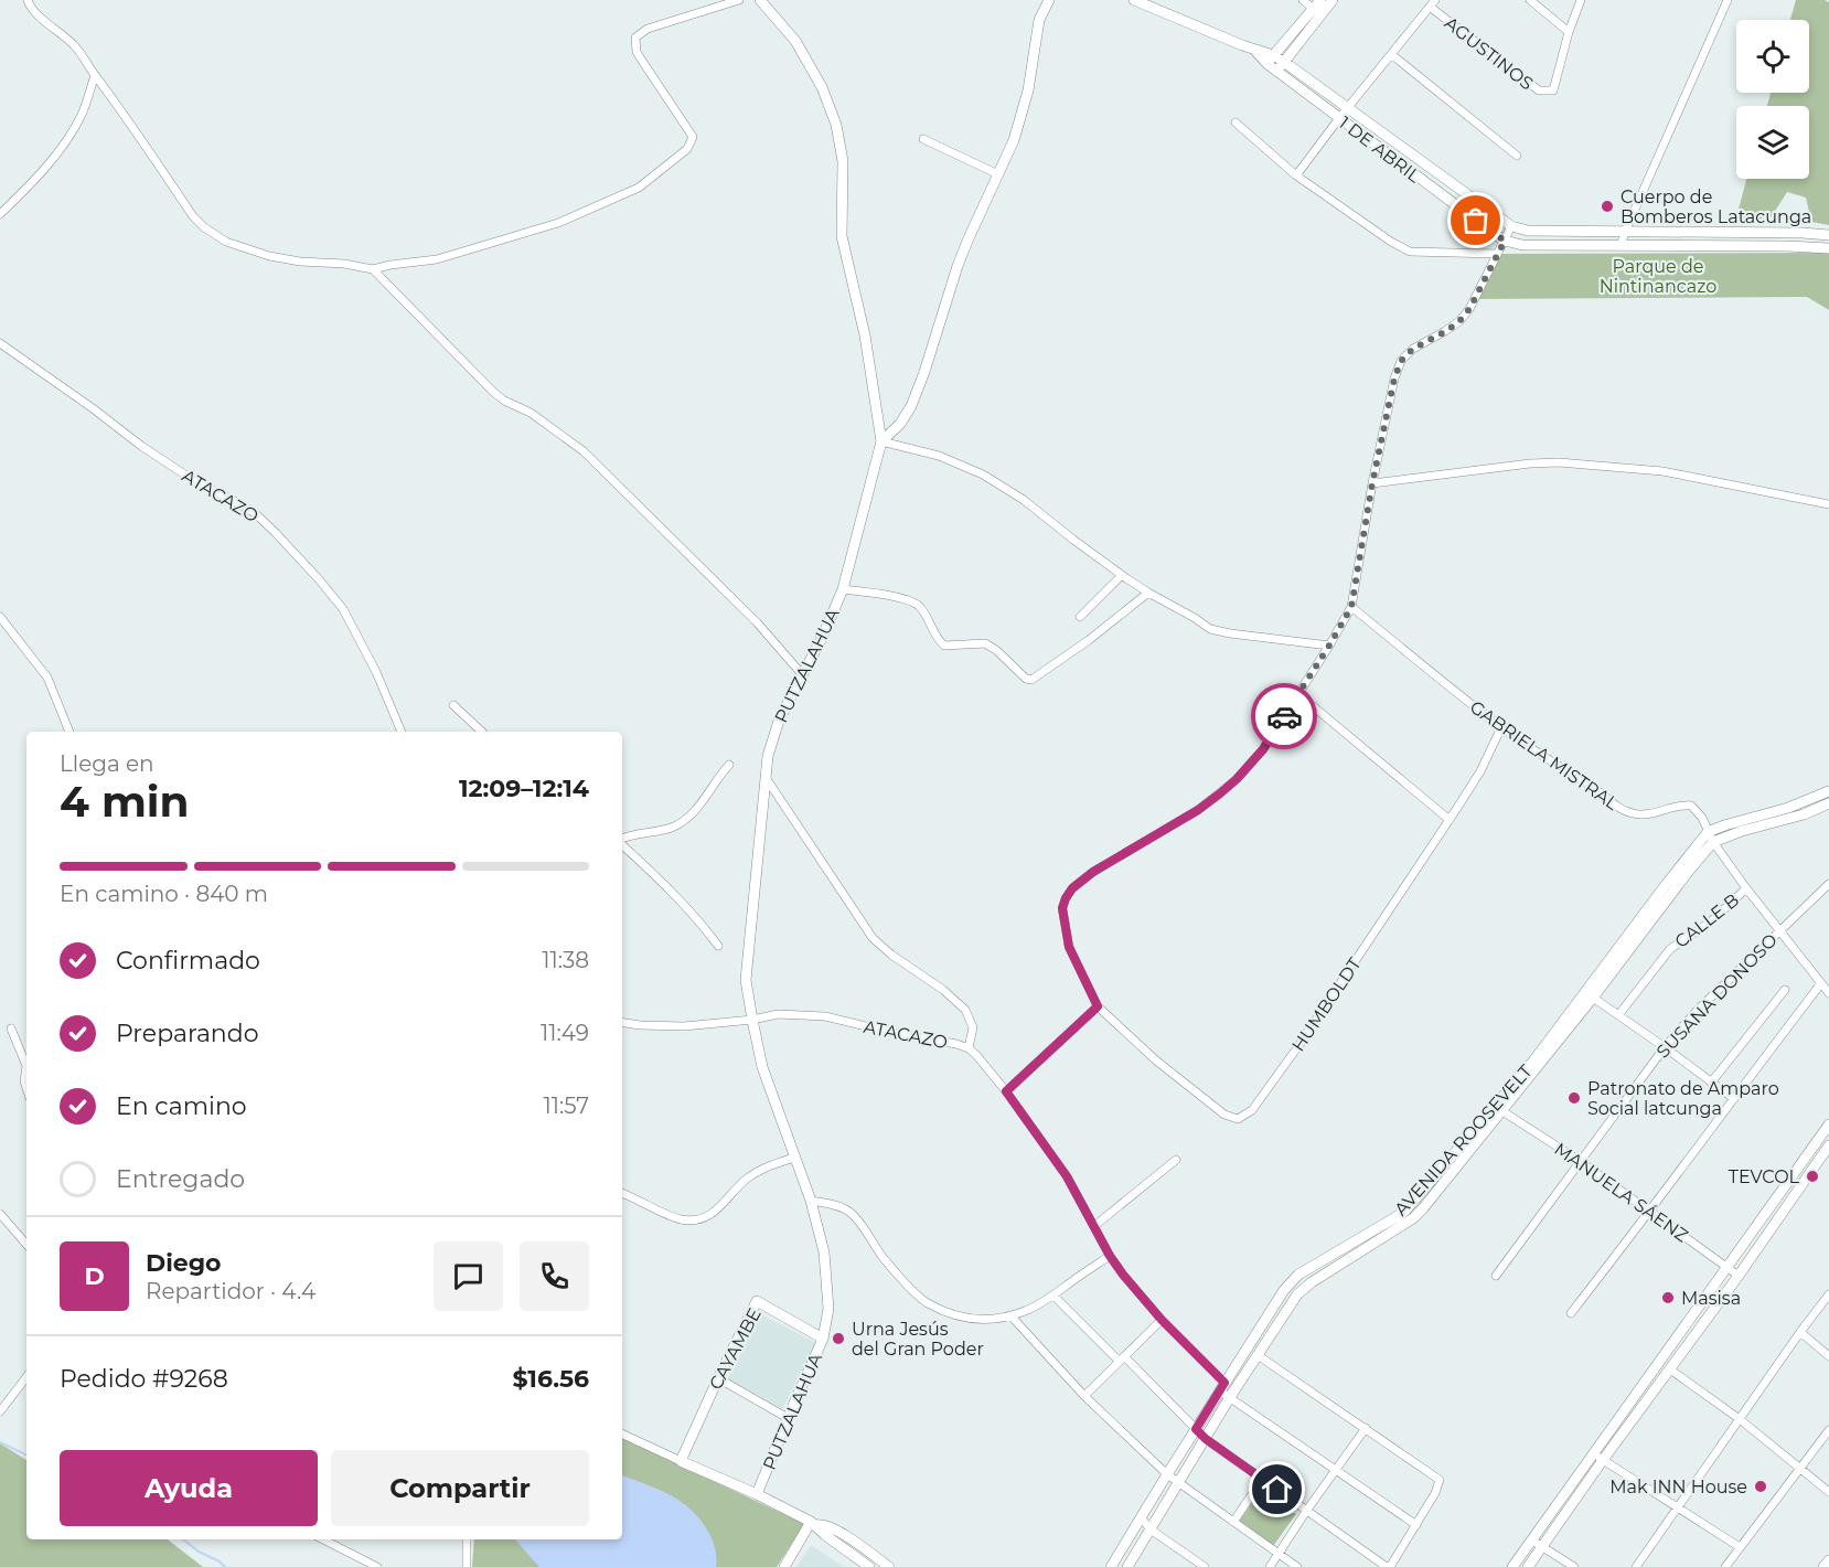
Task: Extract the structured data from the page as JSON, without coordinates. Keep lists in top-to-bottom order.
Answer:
{
  "streets": {
    "street": [
      "AGUSTINOS",
      "1 DE ABRIL",
      "ATACAZO",
      "PUTZALAHUA",
      "GABRIELA MISTRAL",
      "CALLE B",
      "SUSANA DONOSO",
      "HUMBOLDT",
      "AVENIDA ROOSEVELT",
      "MANUELA SÁENZ",
      "CAYAMBE"
    ]
  },
  "crossings": [
    ["ATACAZO", "PUTZALAHUA"],
    ["ATACAZO", "AVENIDA ROOSEVELT"],
    ["PUTZALAHUA", "CAYAMBE"],
    ["GABRIELA MISTRAL", "CALLE B"],
    ["GABRIELA MISTRAL", "SUSANA DONOSO"],
    ["GABRIELA MISTRAL", "HUMBOLDT"],
    ["GABRIELA MISTRAL", "AVENIDA ROOSEVELT"],
    ["SUSANA DONOSO", "MANUELA SÁENZ"],
    ["AVENIDA ROOSEVELT", "MANUELA SÁENZ"]
  ],
  "parks": ["Parque de Nintinancazo"],
  "places": [
    "Cuerpo de Bomberos Latacunga",
    "Patronato de Amparo Social latcunga",
    "TEVCOL",
    "Masisa",
    "Urna Jesús del Gran Poder",
    "Mak INN House"
  ],
  "page": {
    "heading": ["4 min", "Llega en", "12:09–12:14"],
    "panel": [
      "Diego",
      "Repartidor · 4.4",
      "Pedido #9268",
      "$16.56"
    ],
    "bar": "En camino · 840 m",
    "list": [
      ["Confirmado", "11:38"],
      ["Preparando", "11:49"],
      ["En camino", "11:57"],
      "Entregado"
    ],
    "round": "D",
    "buttons": ["Ayuda", "Compartir"]
  }
}
